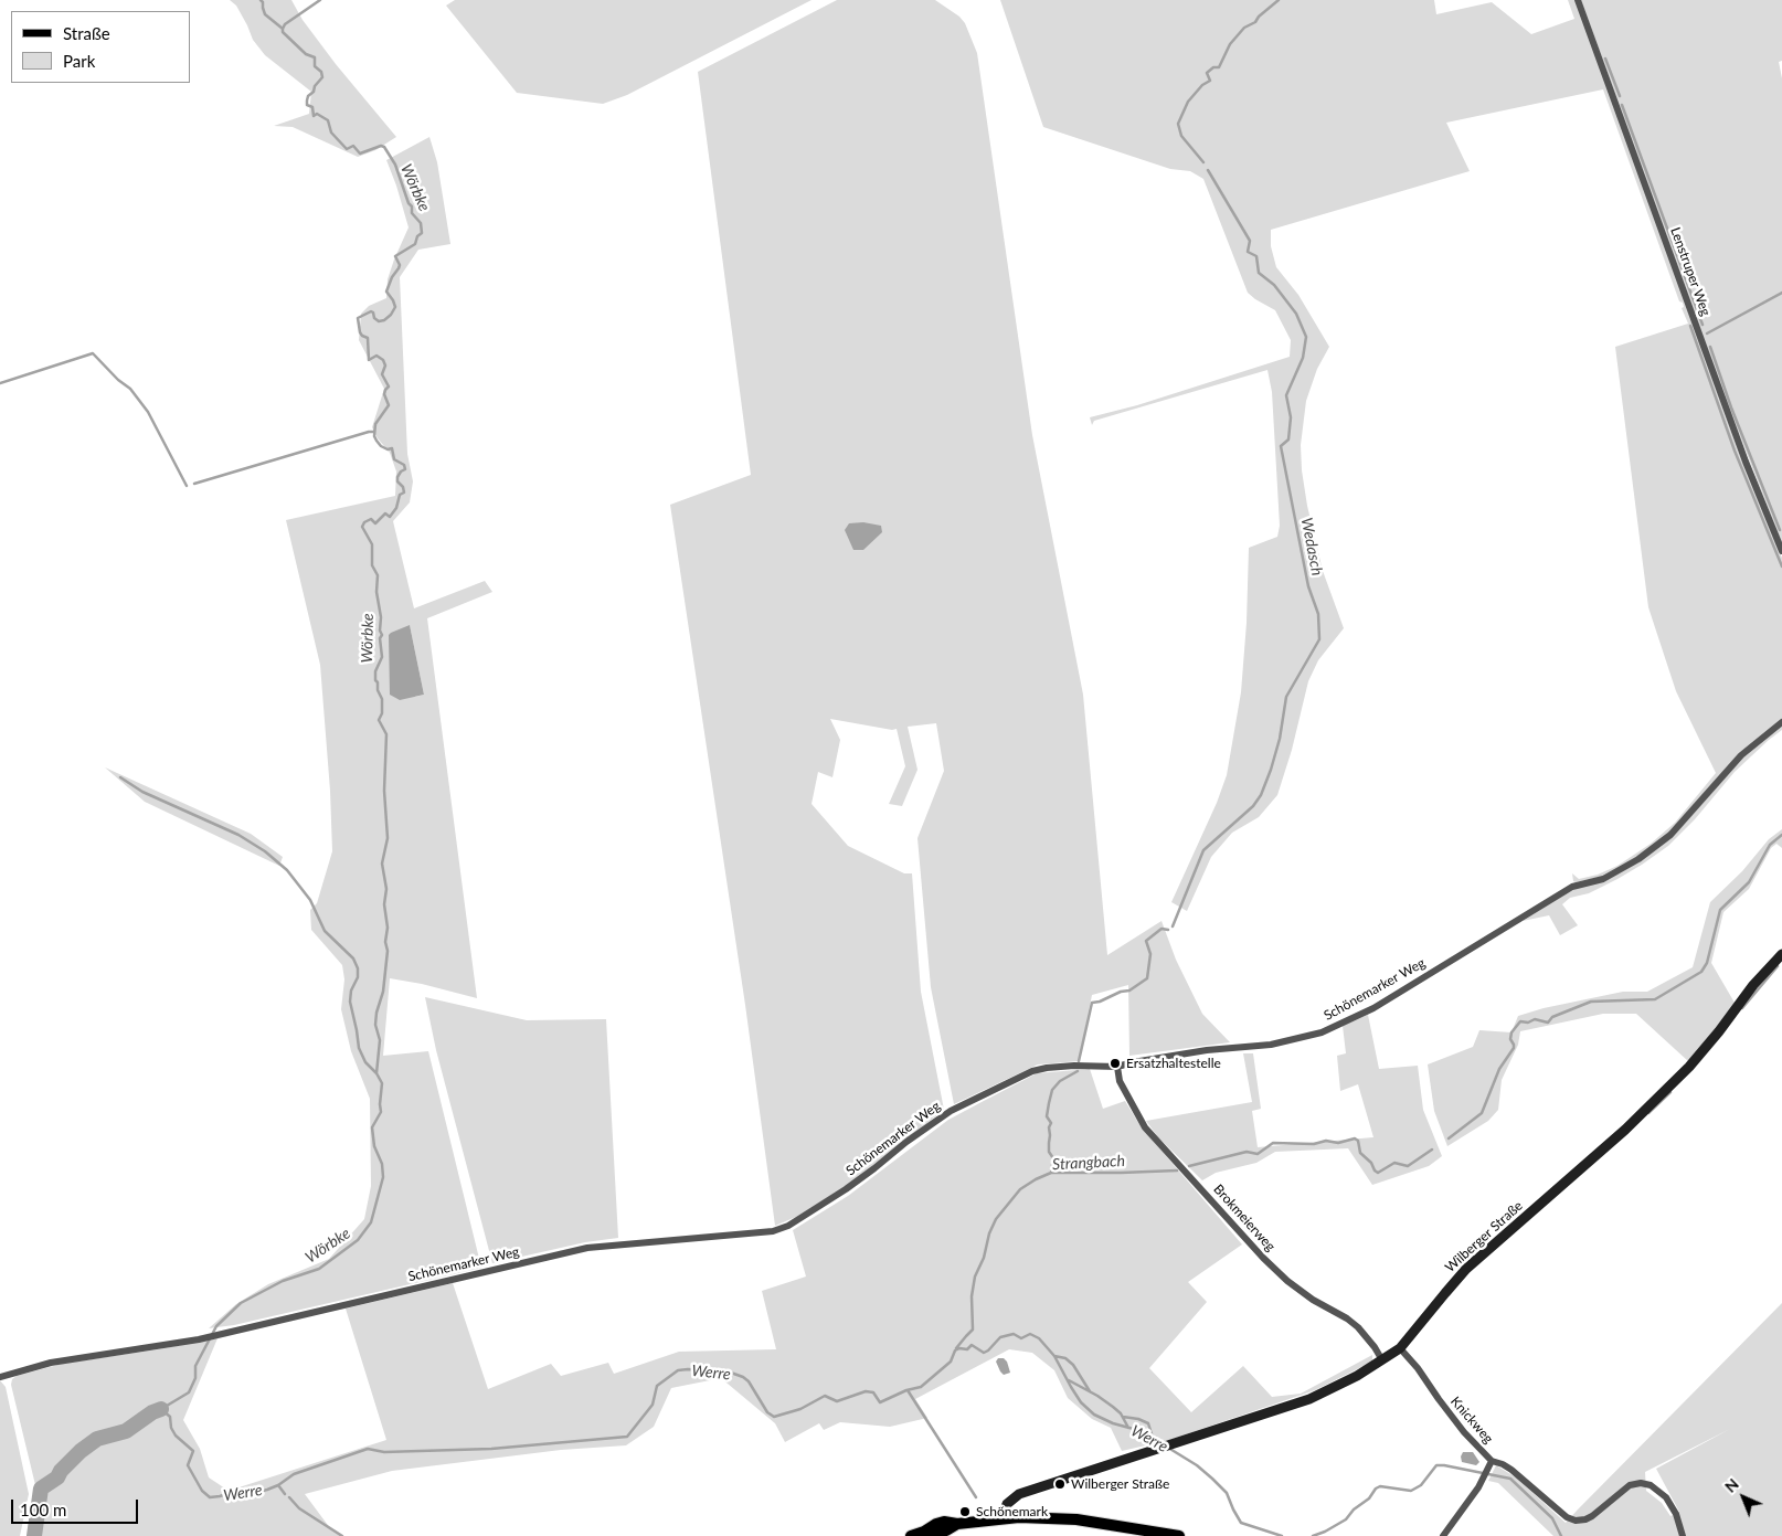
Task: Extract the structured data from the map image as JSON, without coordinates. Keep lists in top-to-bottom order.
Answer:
{
  "streets": {
    "street": [
      "Lenstruper Weg",
      "Schönemarker Weg",
      "Brokmeierweg",
      "Wilberger Straße",
      "Knickweg"
    ]
  },
  "crossings": [
    ["Schönemarker Weg", "Brokmeierweg"],
    ["Brokmeierweg", "Wilberger Straße"],
    ["Wilberger Straße", "Knickweg"]
  ],
  "water": [
    "Wörbke",
    "Wedasch",
    "Strangbach",
    "Werre"
  ],
  "places": ["Ersatzhaltestelle", "Wilberger Straße", "Schönemark"],
  "legend": ["Straße", "Park"],
  "scale_bar": "100 m",
  "north": "top left"
}
